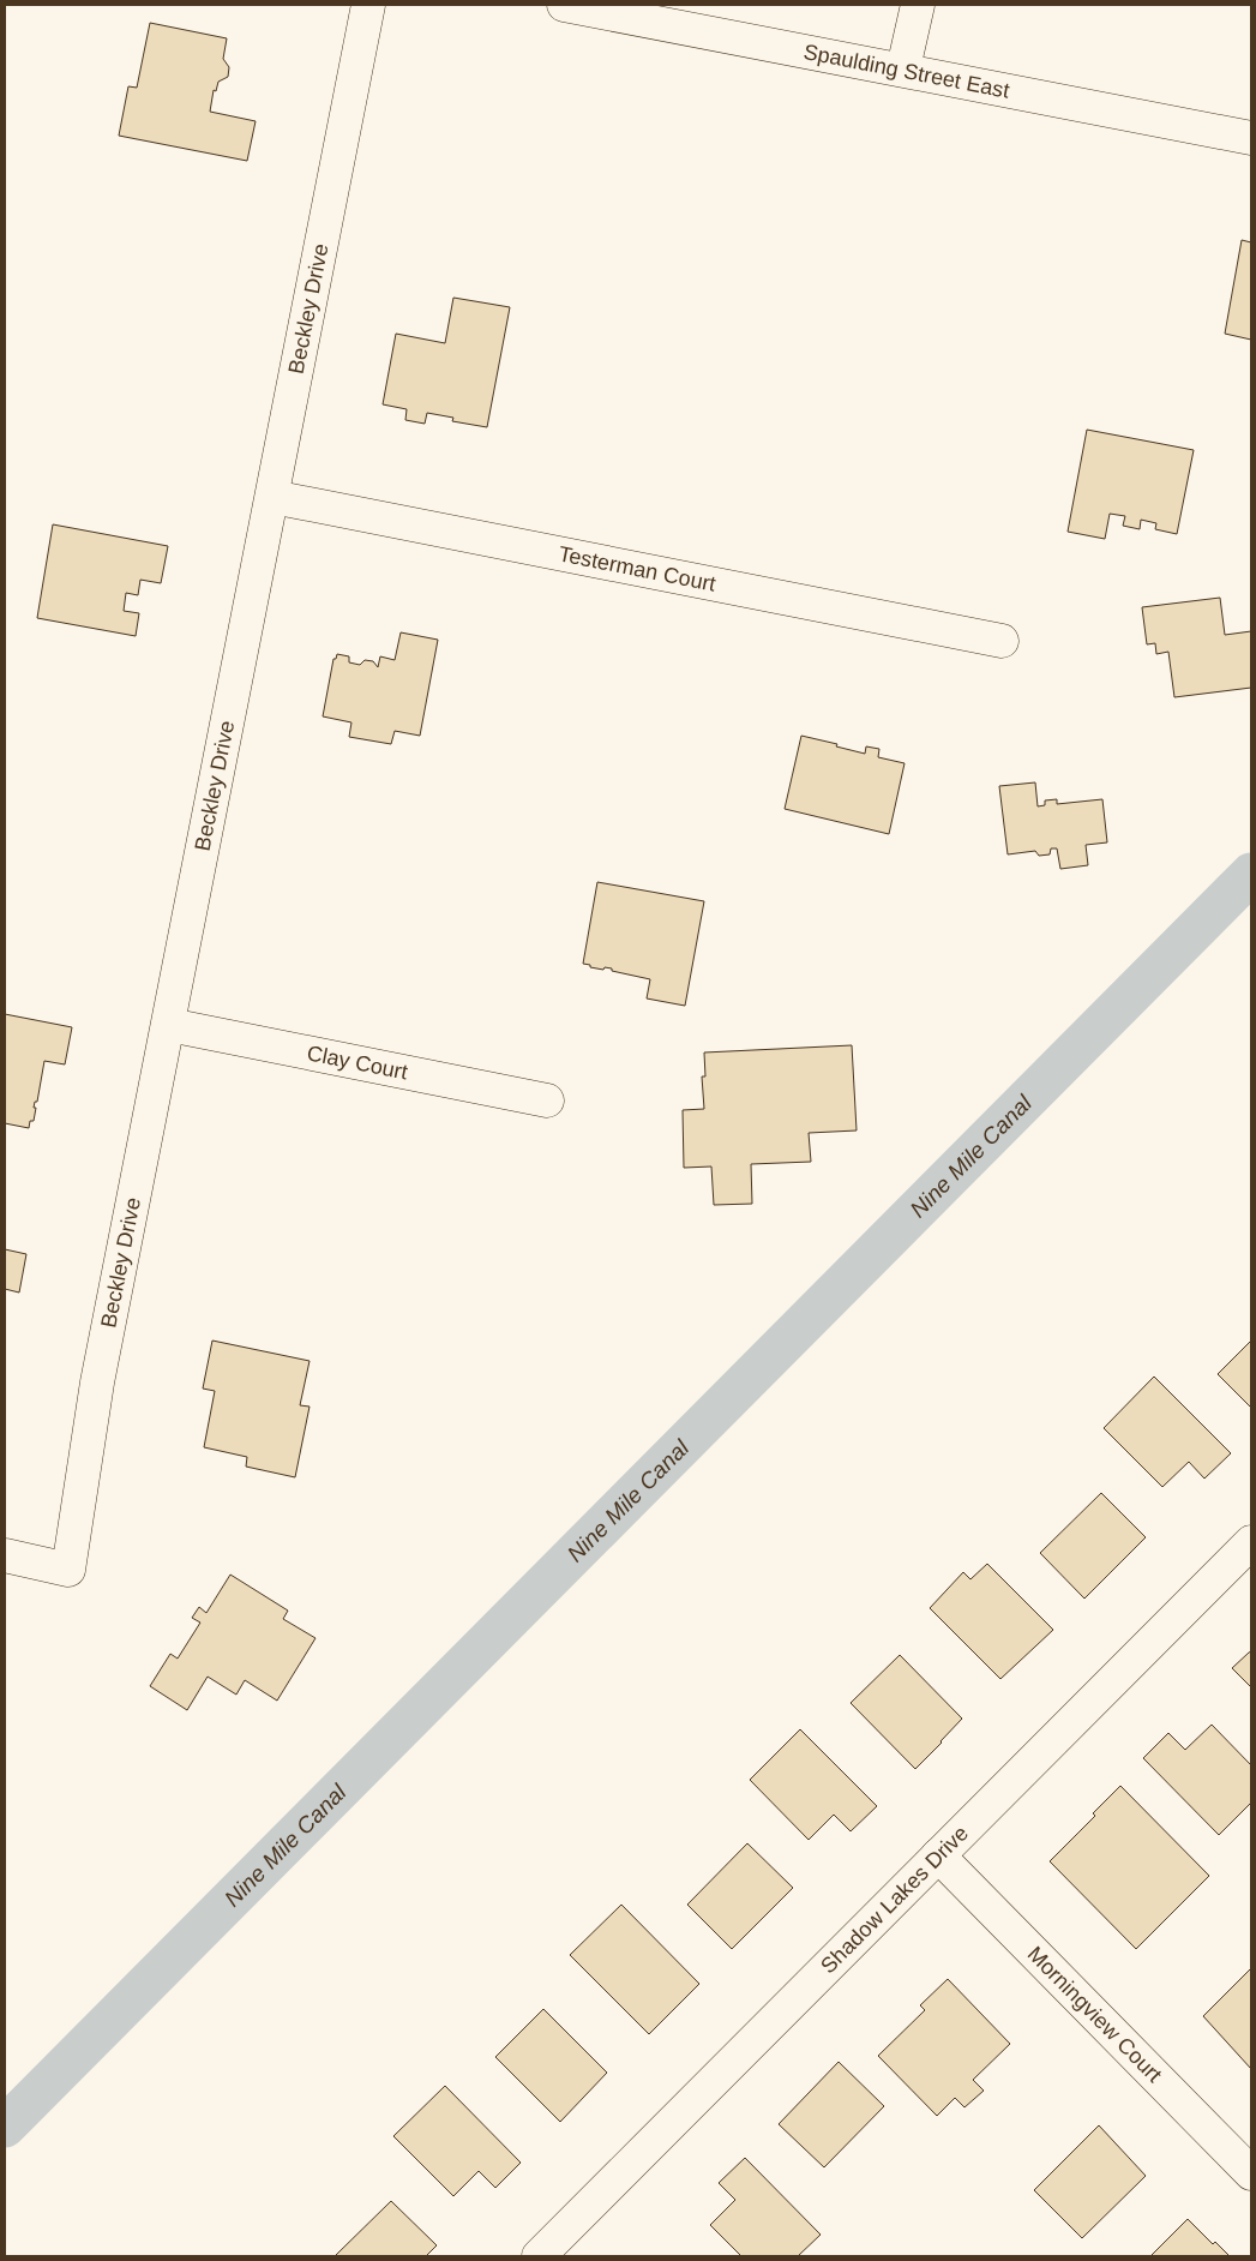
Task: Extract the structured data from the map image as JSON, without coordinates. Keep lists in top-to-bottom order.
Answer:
{
  "streets": {
    "street": [
      "Spaulding Street East",
      "Beckley Drive",
      "Testerman Court",
      "Clay Court",
      "Shadow Lakes Drive",
      "Morningview Court"
    ]
  },
  "crossings": [
    ["Beckley Drive", "Testerman Court"],
    ["Beckley Drive", "Clay Court"],
    ["Shadow Lakes Drive", "Morningview Court"]
  ],
  "water": ["Nine Mile Canal"]
}
